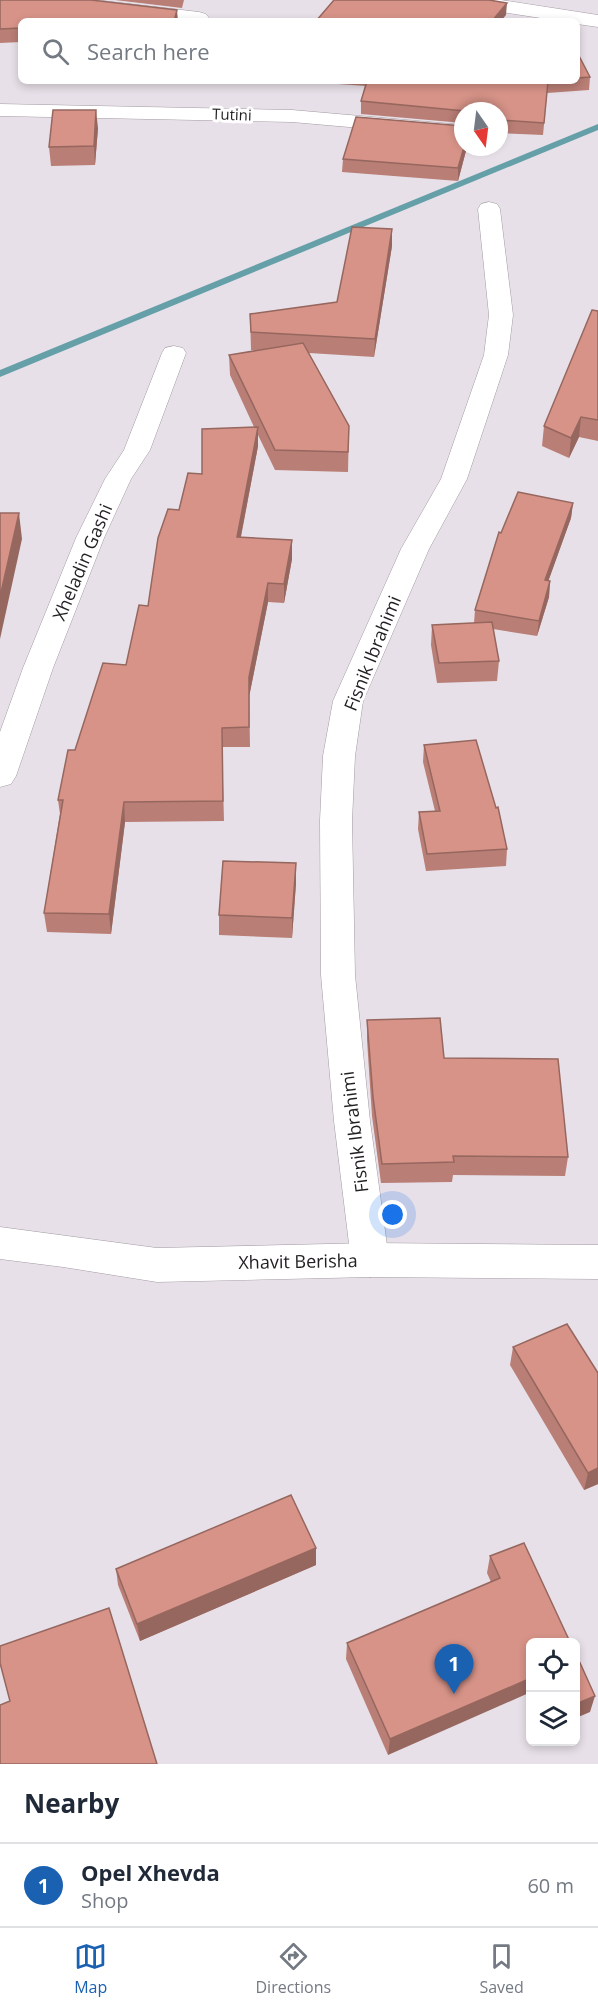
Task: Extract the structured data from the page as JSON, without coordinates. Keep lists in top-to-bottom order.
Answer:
{
  "streets": {
    "street": [
      "Tutini",
      "Xheladin Gashi",
      "Fisnik Ibrahimi",
      "Xhavit Berisha"
    ]
  },
  "crossings": [
    ["Fisnik Ibrahimi", "Xhavit Berisha"]
  ],
  "north": "bottom",
  "page": {
    "search": "Search here",
    "pins": "1",
    "heading": "Nearby",
    "list": [
      {
        "mark": "1",
        "name": "Opel Xhevda",
        "note": "Shop",
        "value": "60 m"
      }
    ],
    "nav": ["Map", "Directions", "Saved"]
  }
}
